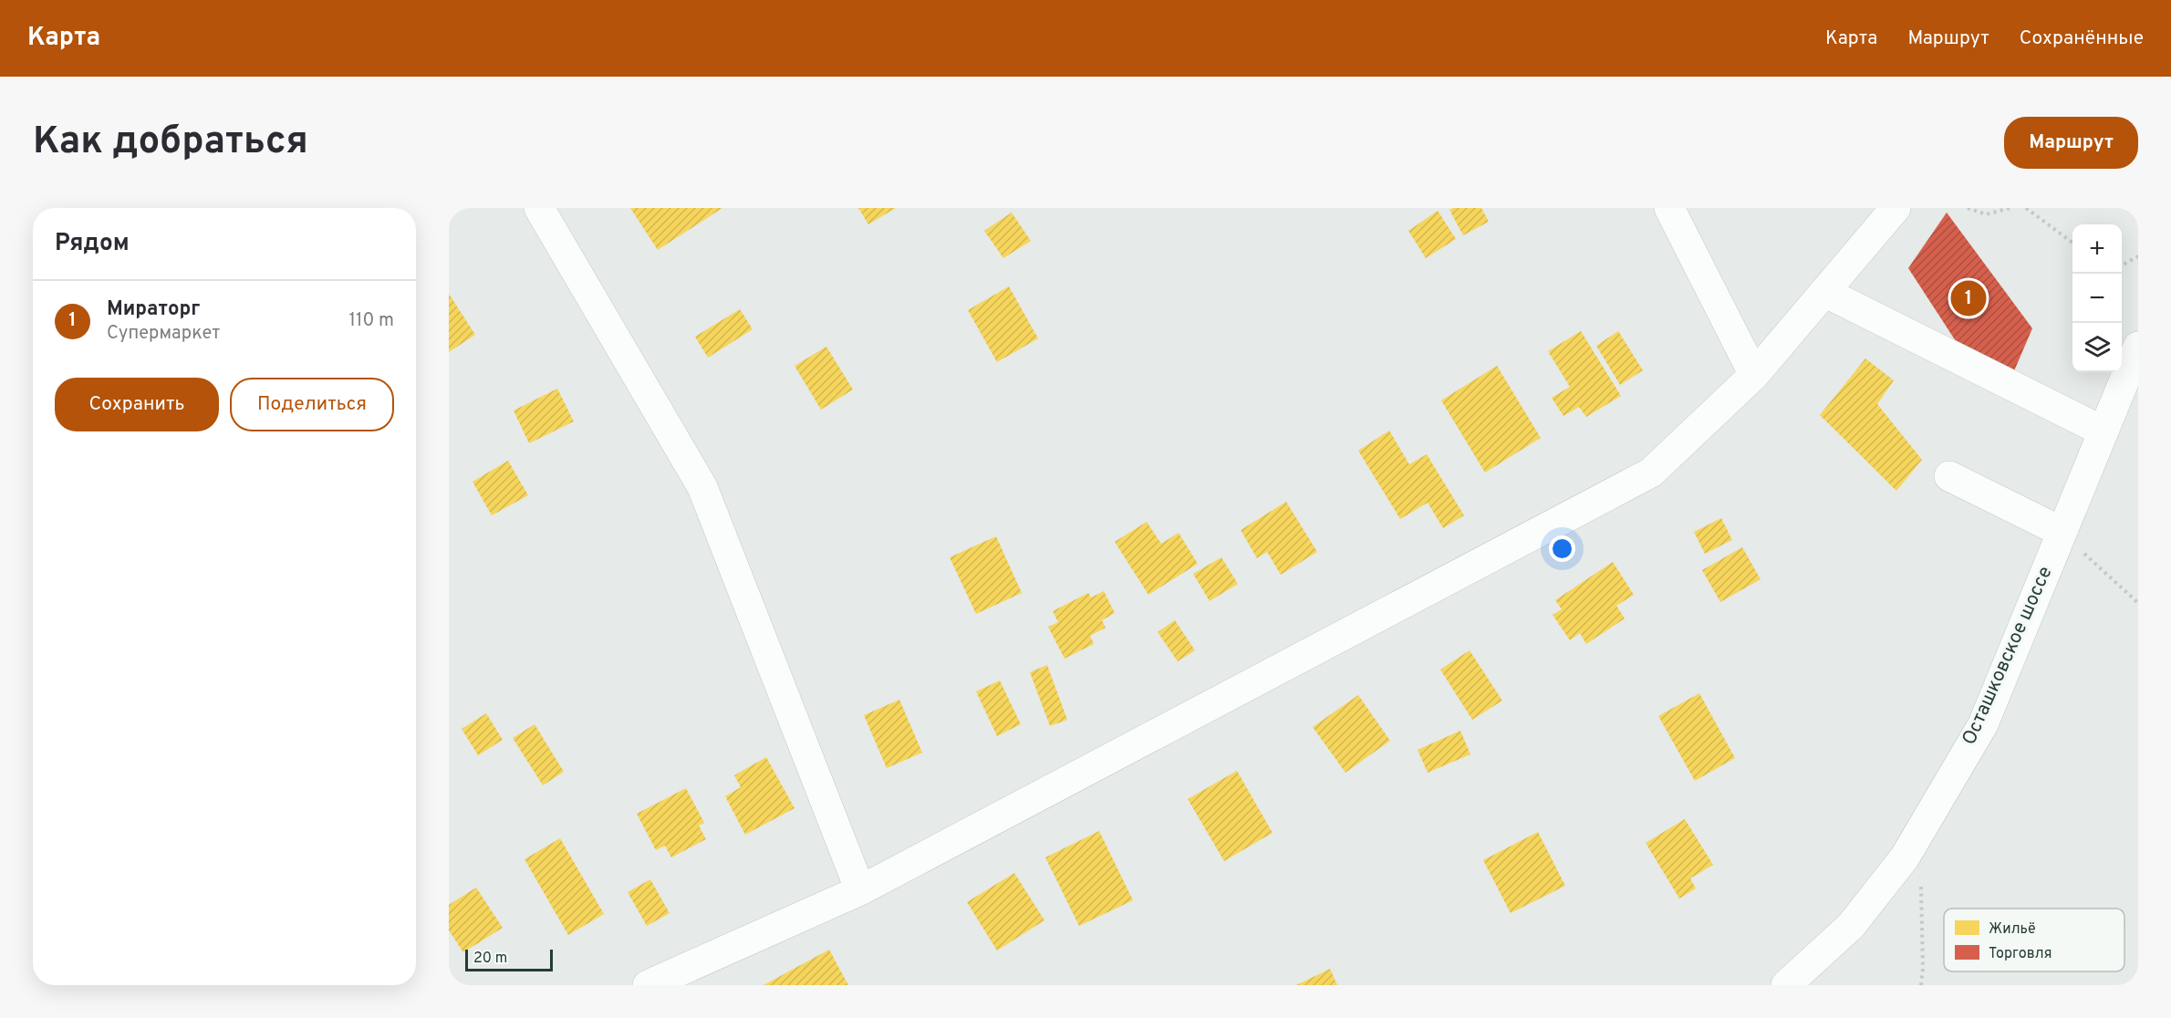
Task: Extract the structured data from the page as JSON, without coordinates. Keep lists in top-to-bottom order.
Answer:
{
  "streets": {
    "street": ["Осташковское шоссе"]
  },
  "legend": ["Жильё", "Торговля"],
  "scale_bar": "20 m",
  "page": {
    "header": "Карта",
    "nav": ["Карта", "Маршрут", "Сохранённые"],
    "buttons": [
      "Маршрут",
      ["Сохранить", "Поделиться"]
    ],
    "title": "Как добраться",
    "heading": "Рядом",
    "map_buttons": ["+", "−"],
    "pins": "1",
    "list": [
      {
        "mark": "1",
        "name": "Мираторг",
        "note": "Супермаркет",
        "value": "110 m"
      }
    ],
    "scale": "20 m"
  }
}
